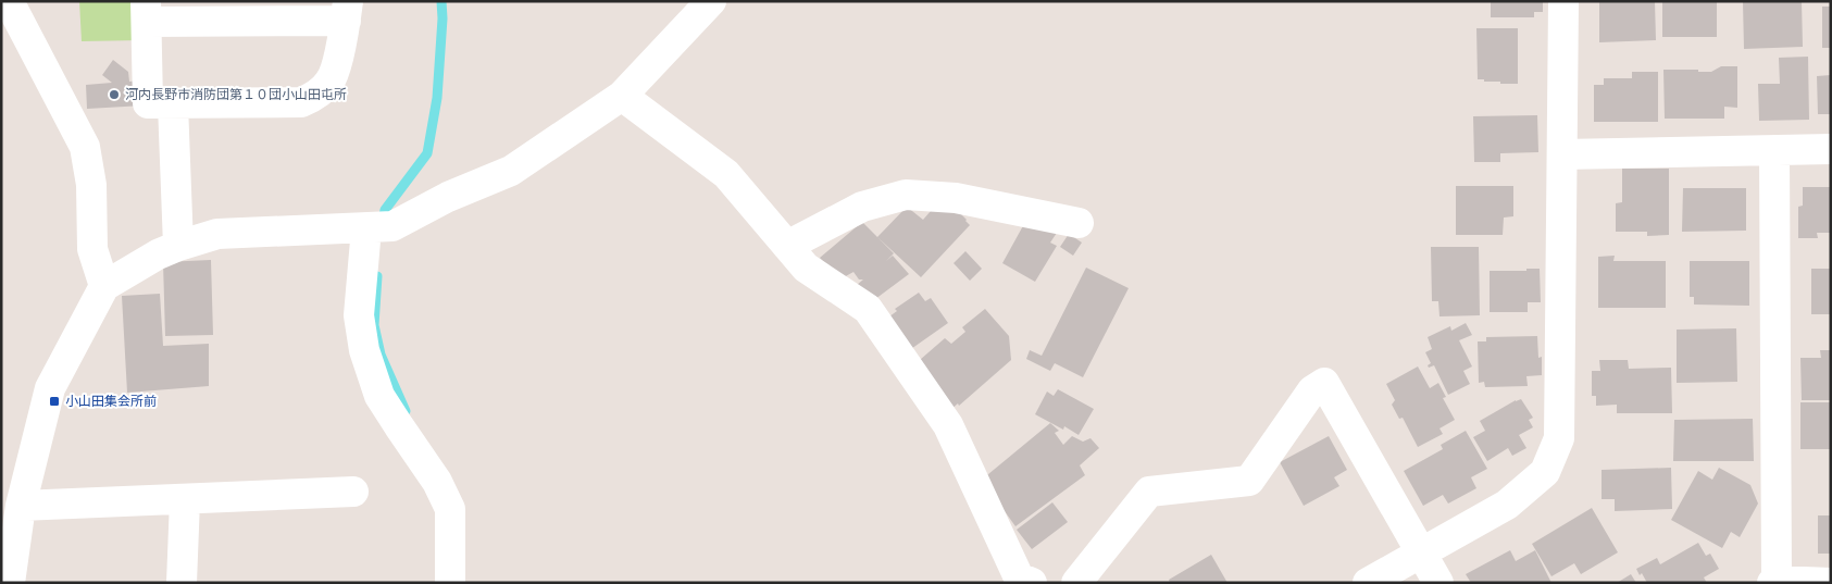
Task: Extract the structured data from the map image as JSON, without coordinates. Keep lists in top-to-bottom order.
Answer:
{
  "places": {
    "other": ["河内長野市消防団第１０団小山田屯所"],
    "transit": ["小山田集会所前"]
  }
}
